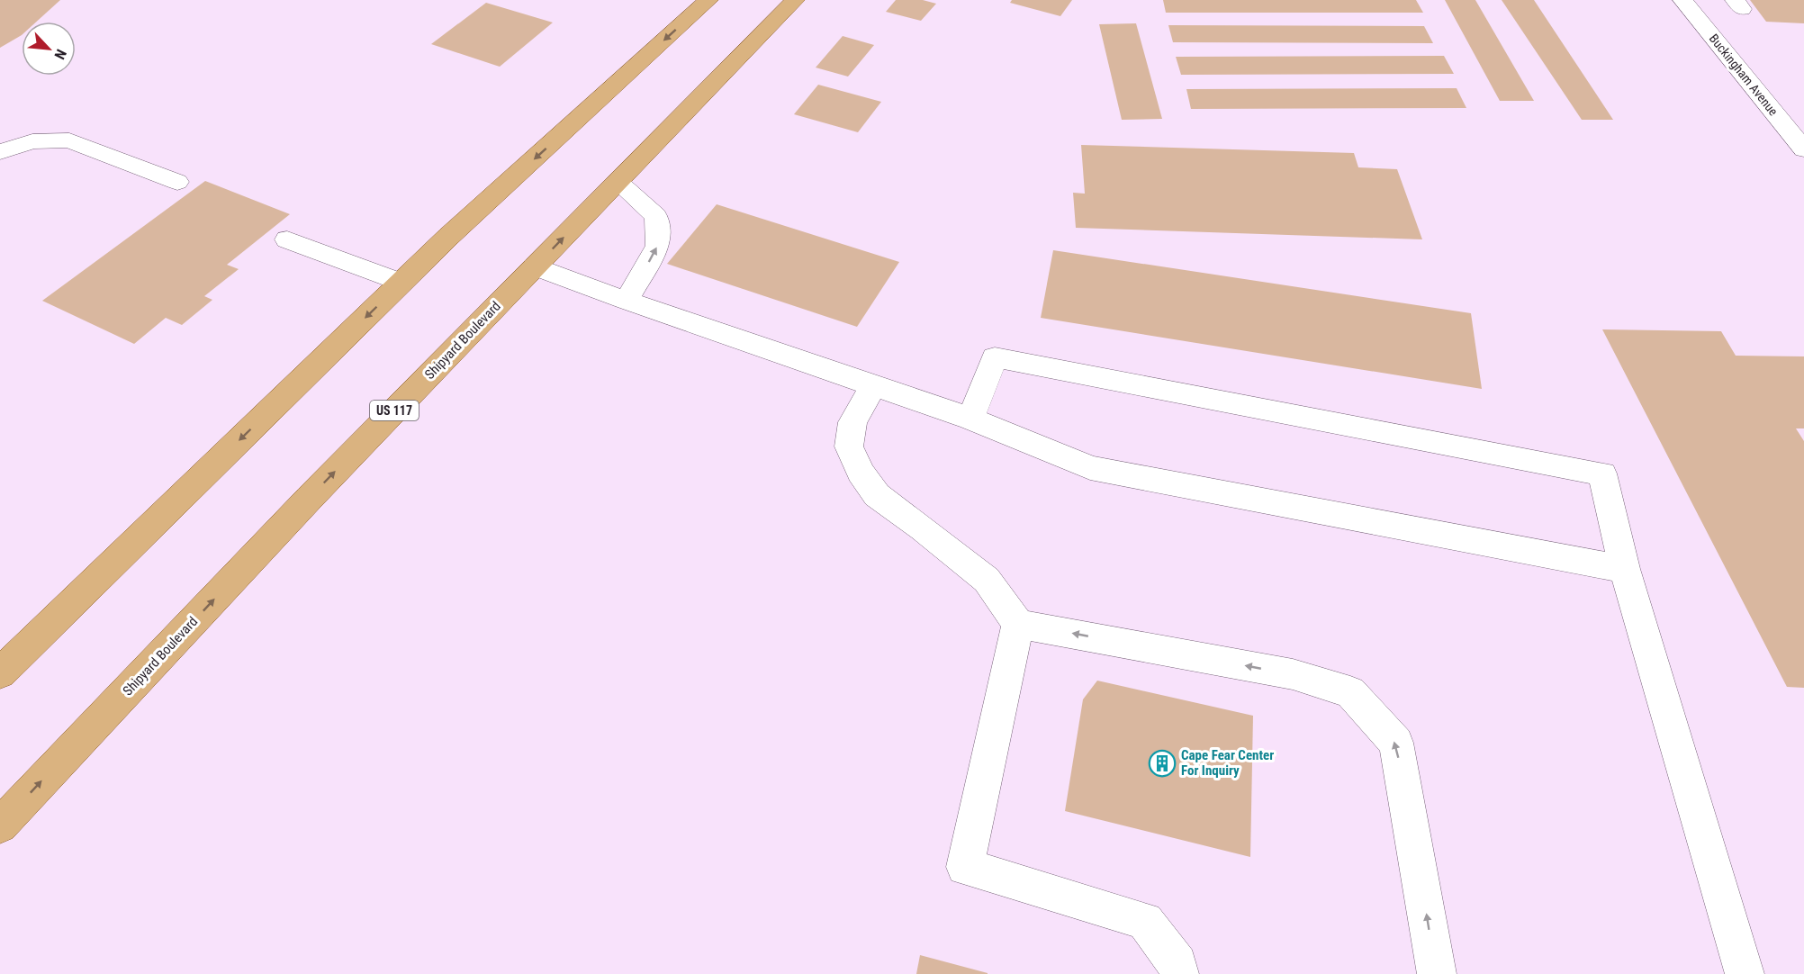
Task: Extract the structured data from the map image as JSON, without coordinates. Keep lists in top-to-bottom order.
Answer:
{
  "streets": {
    "main road": ["Shipyard Boulevard", "US 117"],
    "street": ["Buckingham Avenue"]
  },
  "places": {
    "building": ["Cape Fear Center For Inquiry"]
  },
  "north": "bottom right"
}
